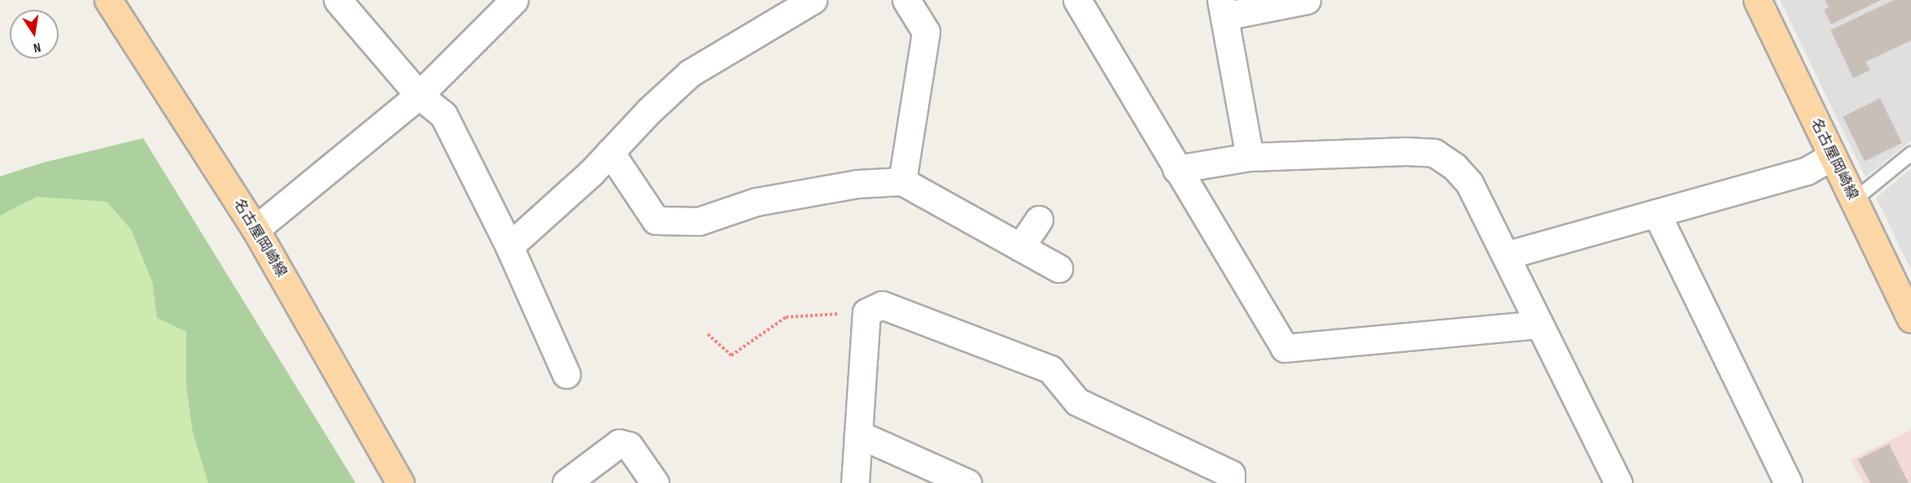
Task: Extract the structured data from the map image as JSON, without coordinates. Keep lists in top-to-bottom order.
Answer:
{
  "streets": {
    "main road": ["名古屋岡崎線"]
  },
  "north": "bottom"
}
